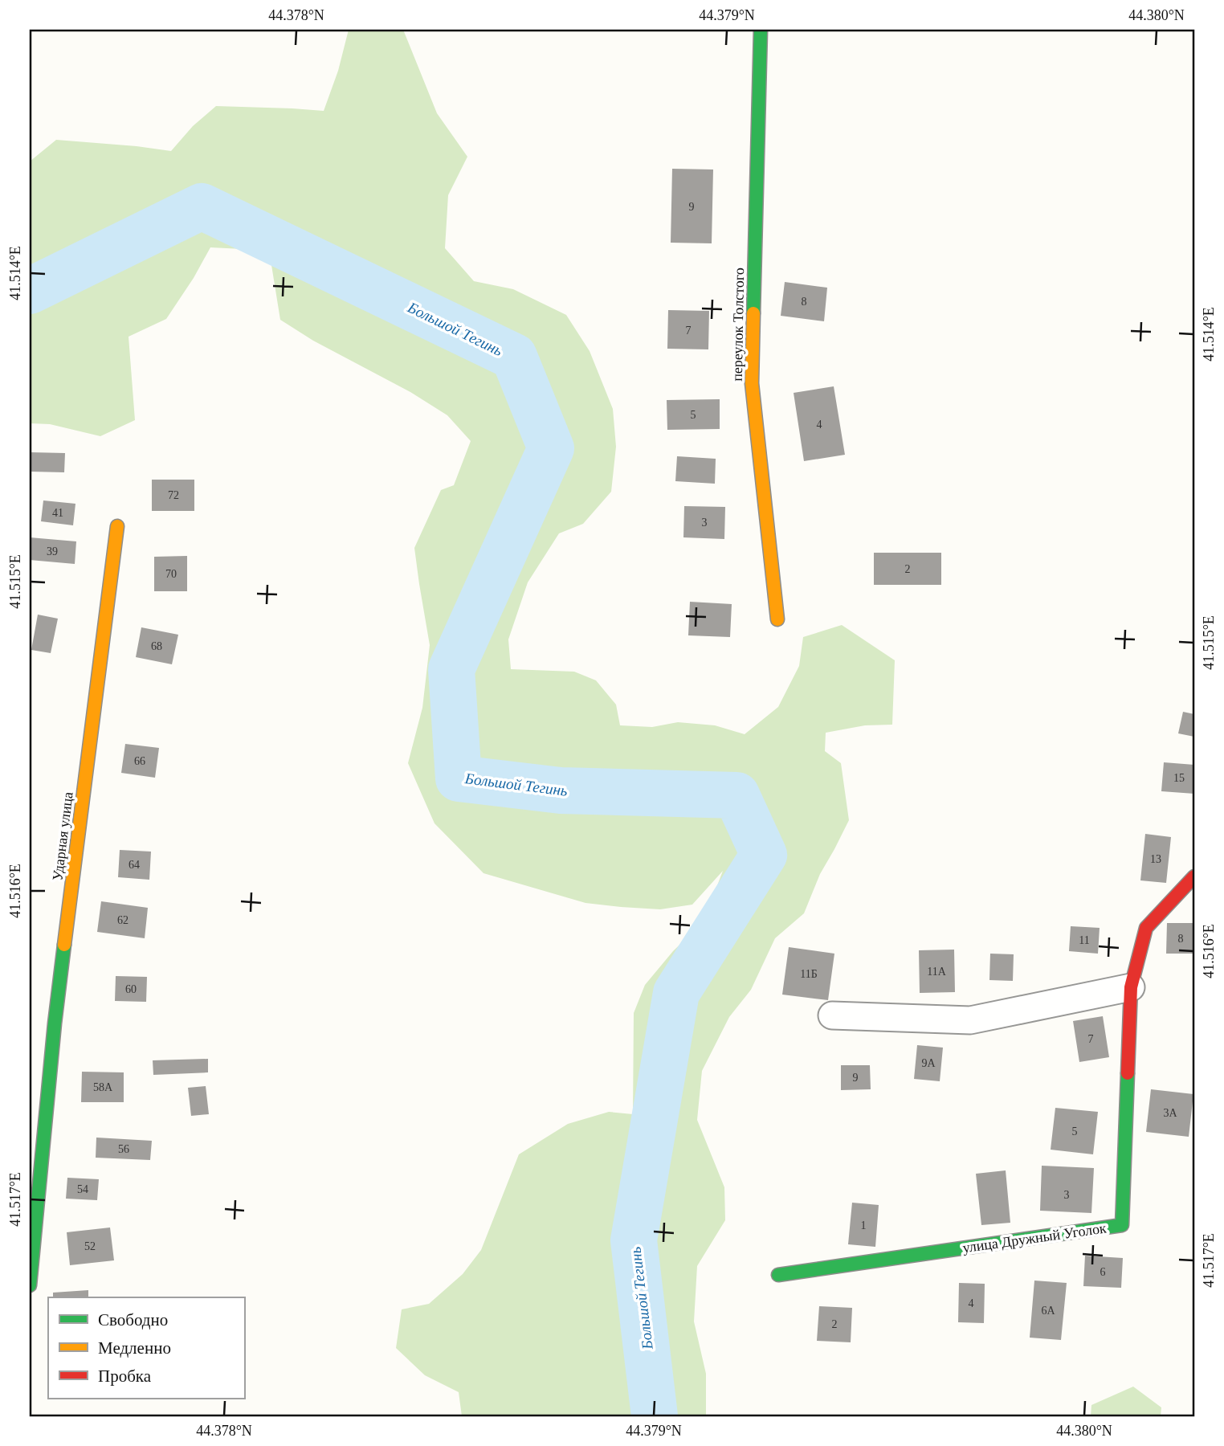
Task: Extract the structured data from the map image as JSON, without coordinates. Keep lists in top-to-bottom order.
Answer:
{
  "streets": {
    "street": ["переулок Толстого", "Ударная улица", "улица Дружный Уголок"]
  },
  "water": ["Большой Тегинь"],
  "house_numbers": [
    "9",
    "8",
    "7",
    "5",
    "4",
    "72",
    "41",
    "3",
    "39",
    "2",
    "70",
    "68",
    "66",
    "15",
    "13",
    "64",
    "62",
    "8",
    "11",
    "11А",
    "11Б",
    "60",
    "7",
    "9А",
    "9",
    "58А",
    "3А",
    "5",
    "56",
    "54",
    "3",
    "1",
    "52",
    "6",
    "4",
    "6А",
    "2"
  ],
  "legend": ["Свободно", "Медленно", "Пробка"],
  "coordinates": [
    "44.378°N",
    "44.379°N",
    "44.380°N",
    "41.514°E",
    "41.515°E",
    "41.516°E",
    "41.517°E"
  ]
}
